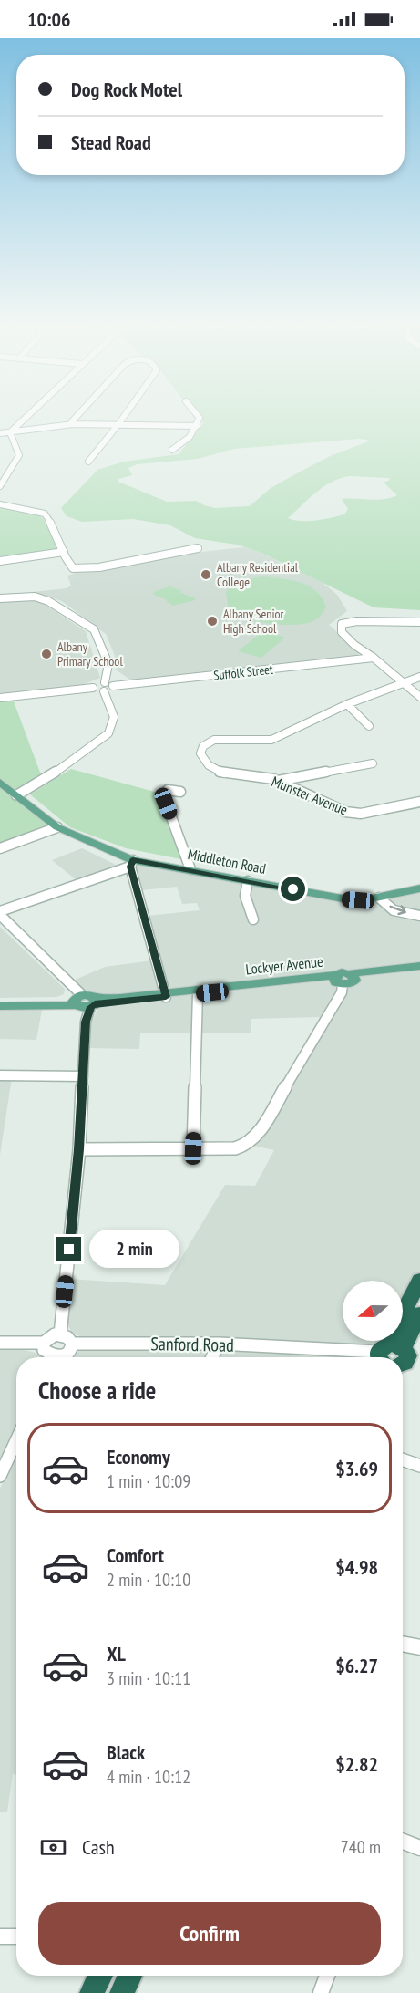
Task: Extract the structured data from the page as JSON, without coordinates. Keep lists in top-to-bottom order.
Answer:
{
  "streets": {
    "main road": ["Middleton Road", "Lockyer Avenue"],
    "street": ["Suffolk Street", "Munster Avenue", "Sanford Road"]
  },
  "places": ["Albany Residential College", "Albany Senior High School", "Albany Primary School"],
  "north": "left",
  "page": {
    "status": "10:06",
    "banner": ["Dog Rock Motel", "Stead Road"],
    "bubble": "2 min",
    "heading": "Choose a ride",
    "list": [
      {
        "name": "Economy",
        "note": "1 min · 10:09",
        "value": "$3.69"
      },
      {
        "name": "Comfort",
        "note": "2 min · 10:10",
        "value": "$4.98"
      },
      {
        "name": "XL",
        "note": "3 min · 10:11",
        "value": "$6.27"
      },
      {
        "name": "Black",
        "note": "4 min · 10:12",
        "value": "$2.82"
      }
    ],
    "pay": ["Cash", "740 m"],
    "buttons": "Confirm"
  }
}
